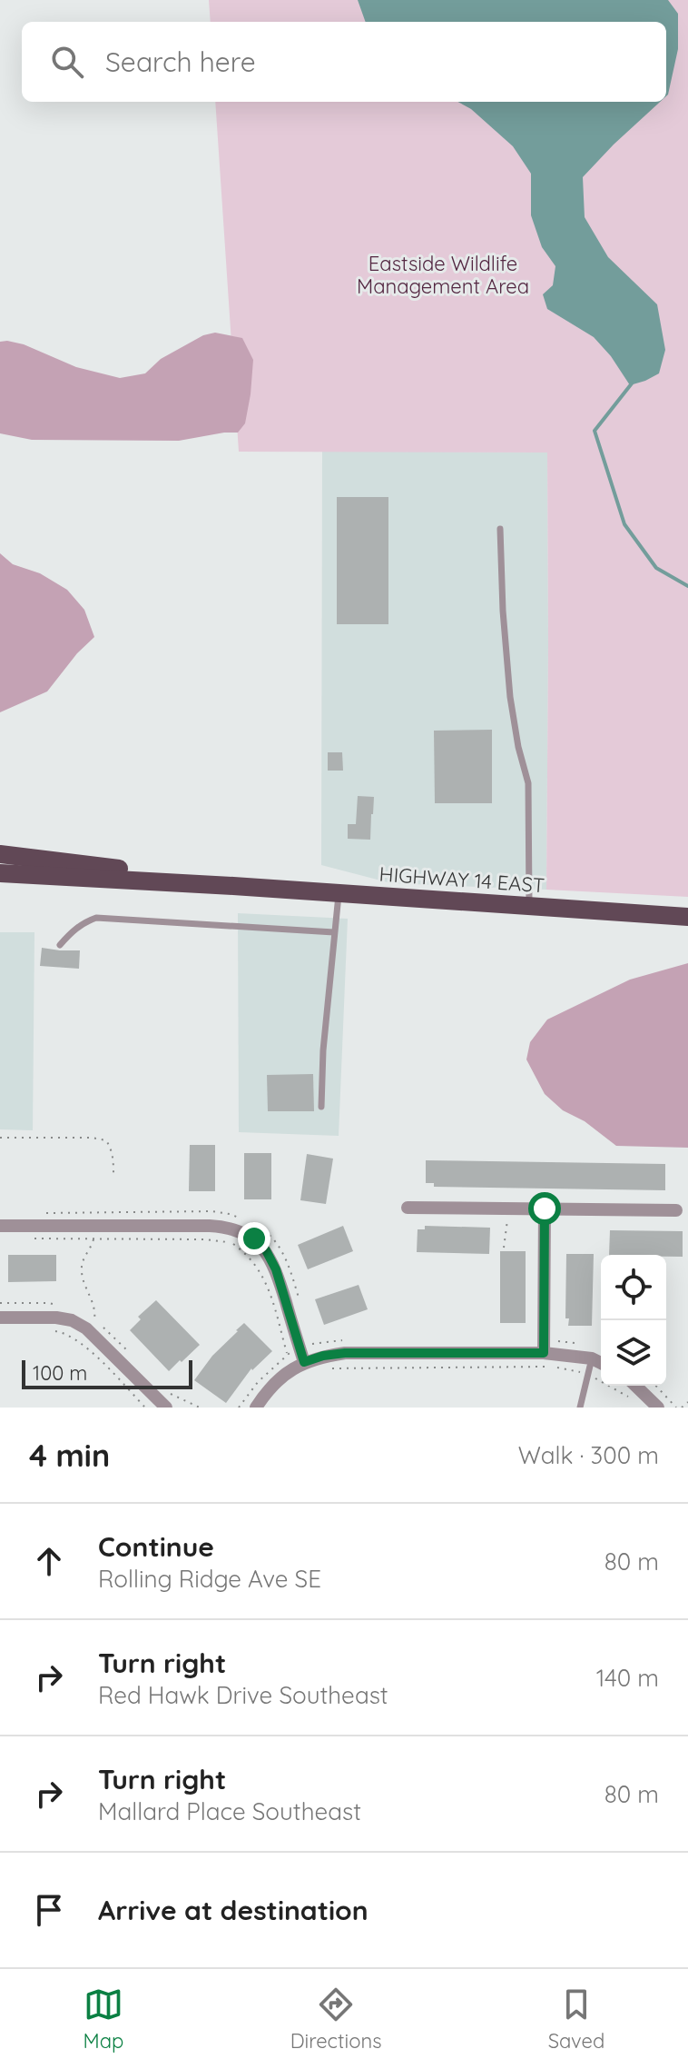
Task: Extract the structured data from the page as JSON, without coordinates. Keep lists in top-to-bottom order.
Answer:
{
  "streets": {
    "main road": ["HIGHWAY 14 EAST"]
  },
  "parks": ["Eastside Wildlife Management Area"],
  "scale_bar": "100 m",
  "page": {
    "search": "Search here",
    "scale": "100 m",
    "heading": ["4 min", "Walk · 300 m"],
    "list": [
      ["Continue", "Rolling Ridge Ave SE", "80 m"],
      ["Turn right", "Red Hawk Drive Southeast", "140 m"],
      ["Turn right", "Mallard Place Southeast", "80 m"],
      "Arrive at destination"
    ],
    "nav": ["Map", "Directions", "Saved"]
  }
}
